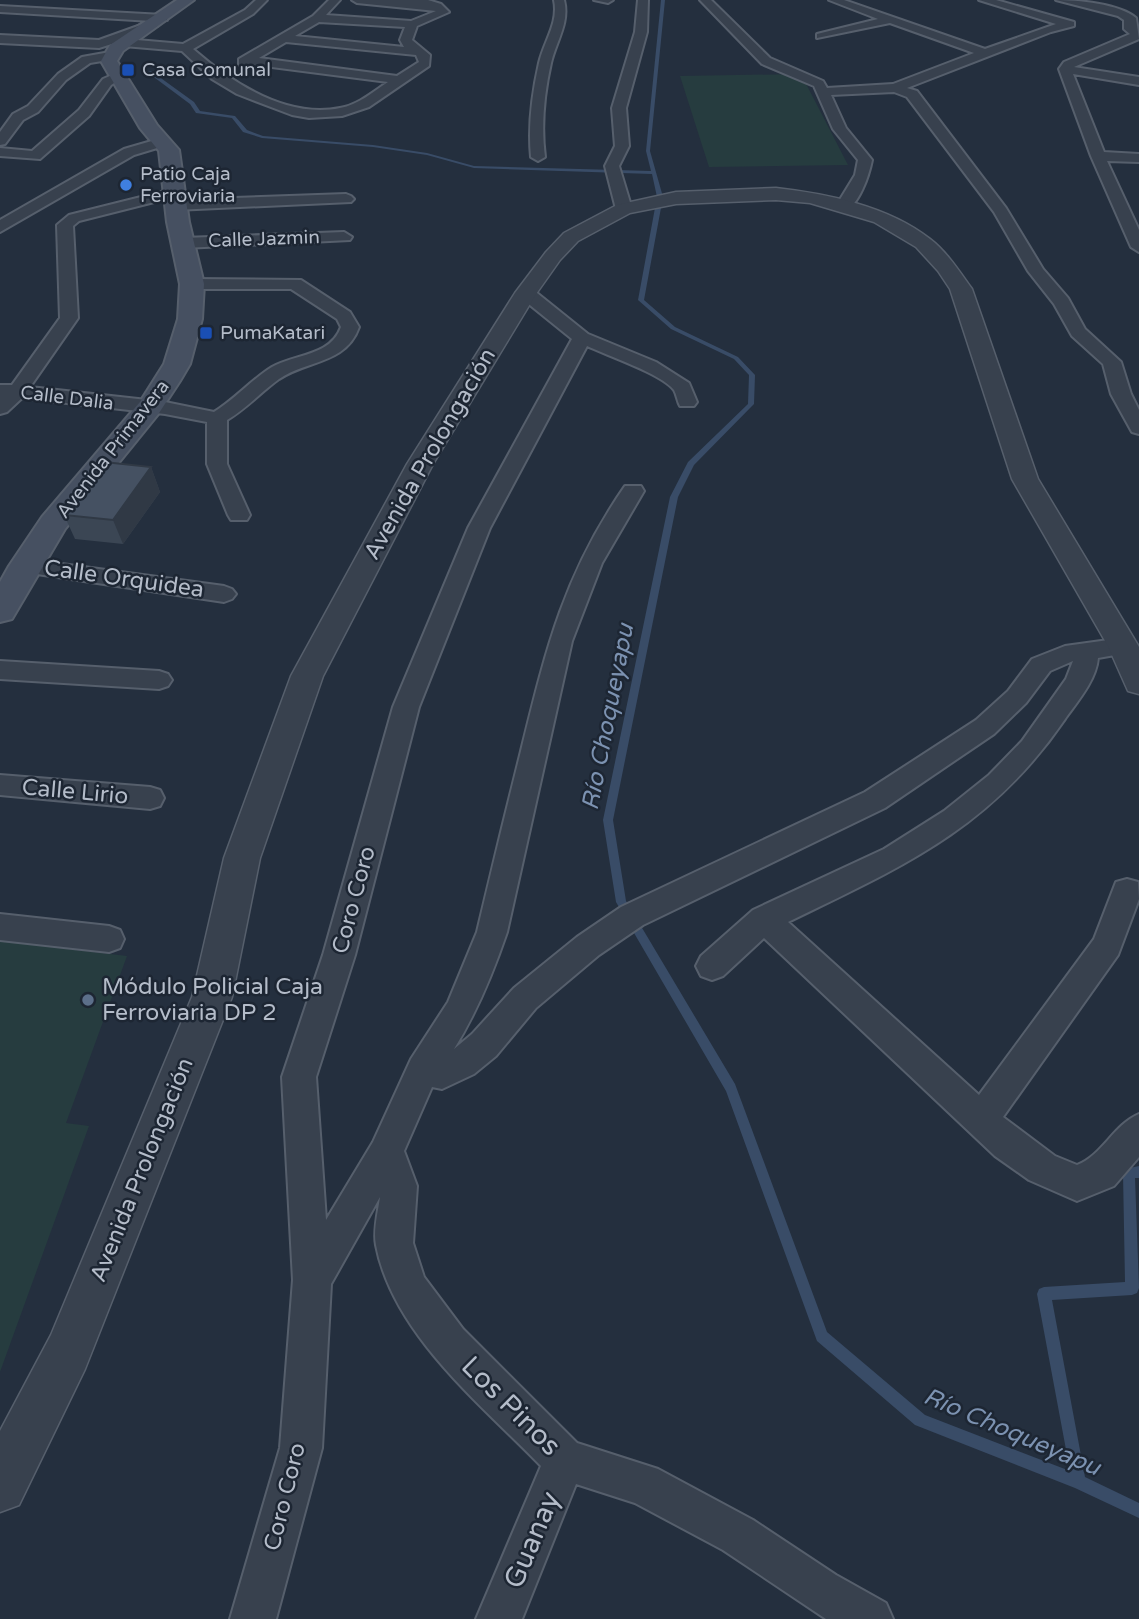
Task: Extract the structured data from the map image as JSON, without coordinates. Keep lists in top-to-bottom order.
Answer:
{
  "streets": {
    "main road": ["Avenida Primavera"],
    "street": [
      "Calle Jazmin",
      "Calle Dalia",
      "Avenida Prolongación",
      "Calle Orquidea",
      "Calle Lirio",
      "Coro Coro",
      "Los Pinos",
      "Guanay"
    ]
  },
  "crossings": [
    ["Calle Jazmin", "Avenida Primavera"],
    ["Calle Dalia", "Avenida Primavera"],
    ["Avenida Primavera", "Calle Orquidea"],
    ["Los Pinos", "Guanay"]
  ],
  "water": ["Río Choqueyapu"],
  "places": {
    "transit": ["Casa Comunal", "PumaKatari"],
    "other": ["Patio Caja Ferroviaria", "Módulo Policial Caja Ferroviaria DP 2"]
  }
}
